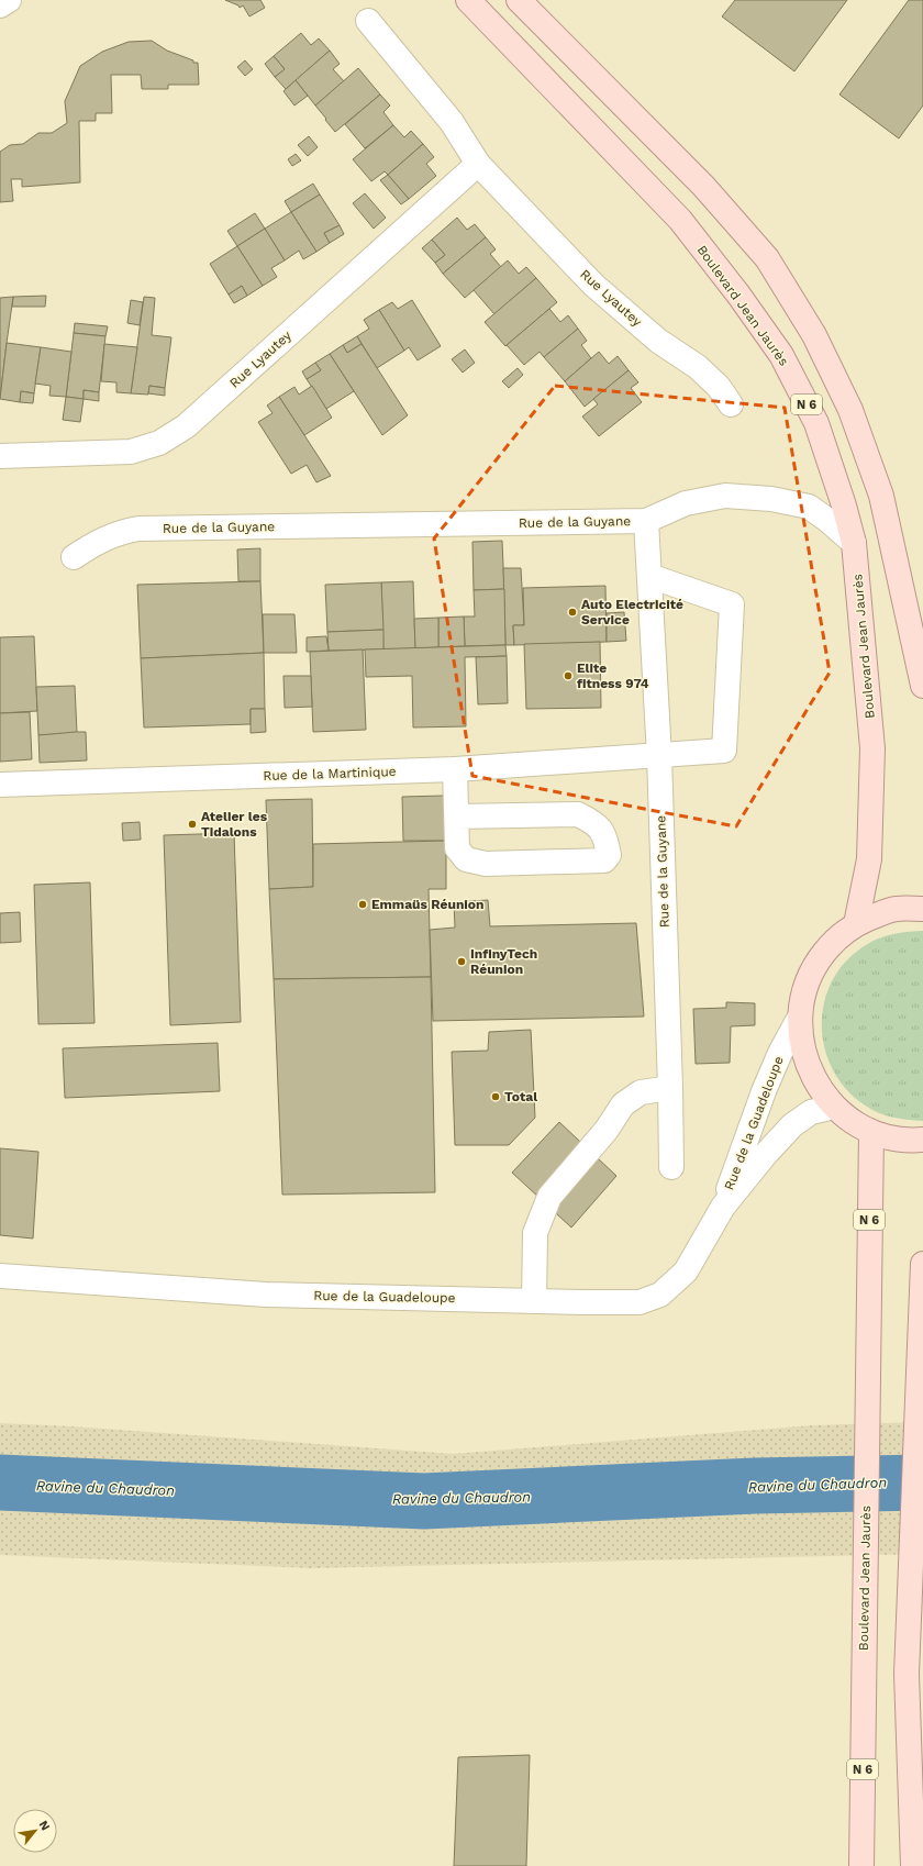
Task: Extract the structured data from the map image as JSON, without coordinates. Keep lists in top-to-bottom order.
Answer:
{
  "streets": {
    "main road": ["Boulevard Jean Jaurès", "N 6"],
    "street": [
      "Rue Lyautey",
      "Rue de la Guyane",
      "Rue de la Martinique",
      "Rue de la Guadeloupe"
    ]
  },
  "crossings": [
    ["Rue de la Guyane", "Rue de la Martinique"]
  ],
  "water": ["Ravine du Chaudron"],
  "places": [
    "Auto Electricité Service",
    "Elite fitness 974",
    "Atelier les Tidalons",
    "Emmaüs Réunion",
    "InfinyTech Réunion",
    "Total"
  ],
  "north": "top right"
}
